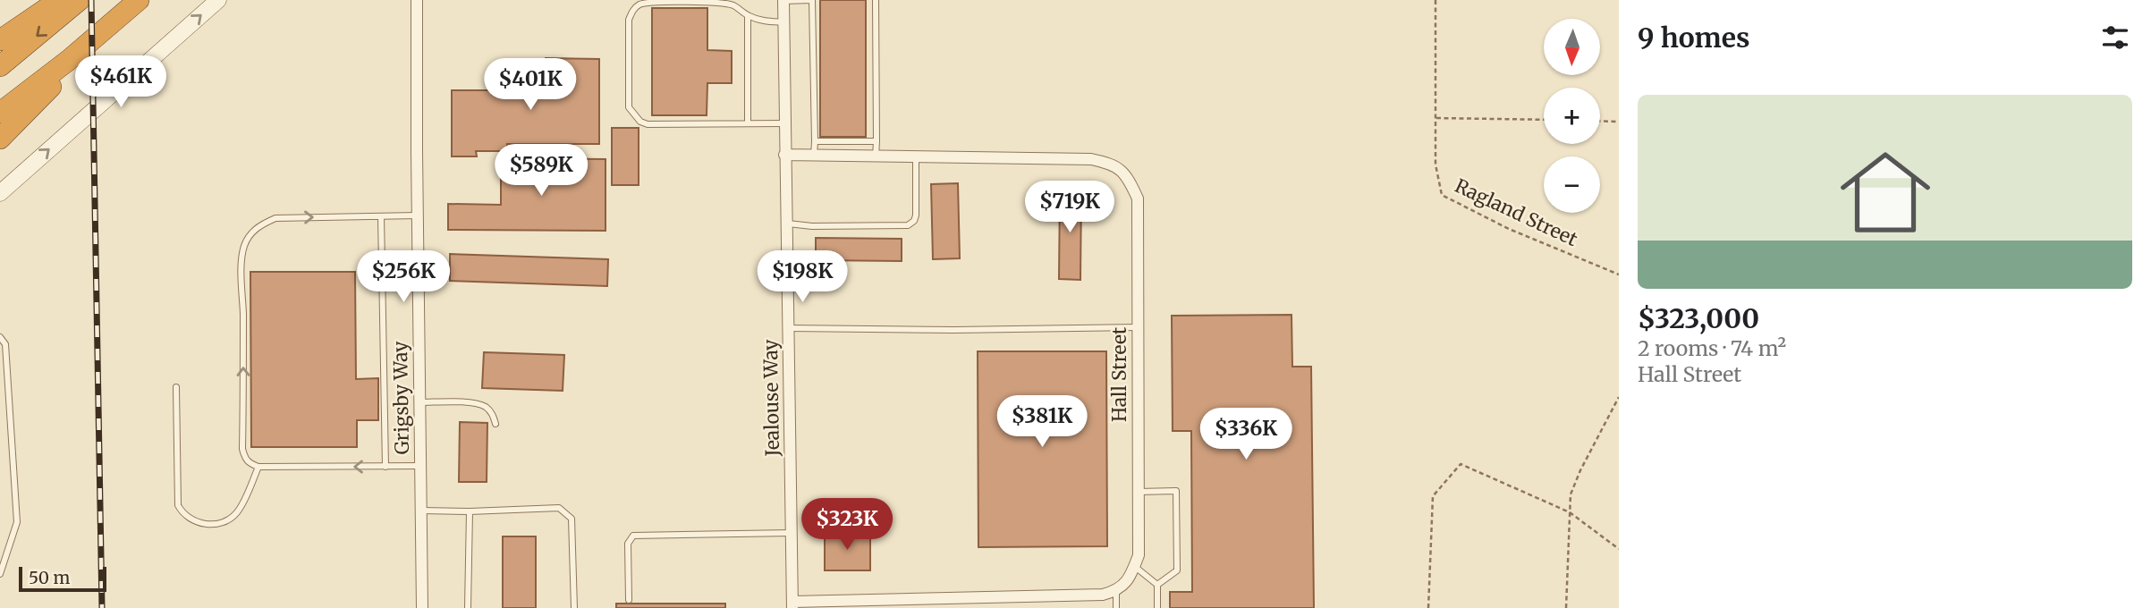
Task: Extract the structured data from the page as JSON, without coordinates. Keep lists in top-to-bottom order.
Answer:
{
  "streets": {
    "street": ["Hall Street", "Grigsby Way", "Jealouse Way"],
    "path": ["Ragland Street"]
  },
  "crossings": [
    ["Hall Street", "Jealouse Way"]
  ],
  "scale_bar": "50 m",
  "north": "bottom",
  "page": {
    "heading": "9 homes",
    "map_buttons": ["+", "−"],
    "price": [
      "$461K",
      "$401K",
      "$589K",
      "$719K",
      "$256K",
      "$198K",
      "$381K",
      "$336K",
      "$323K"
    ],
    "list": [
      {
        "name": "$323,000",
        "note": "2 rooms · 74 m² · Hall Street"
      }
    ],
    "scale": "50 m"
  }
}
